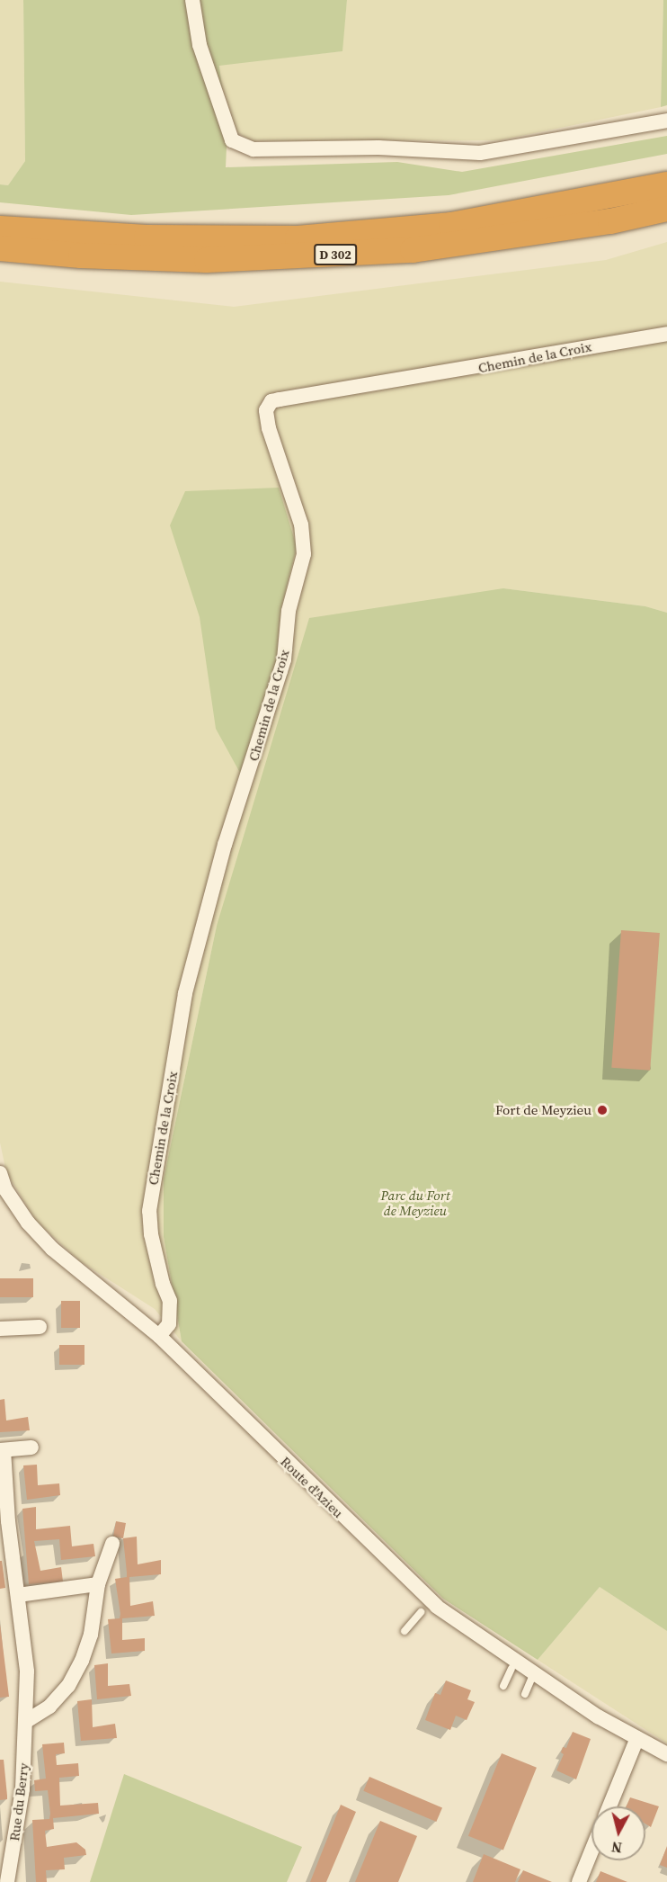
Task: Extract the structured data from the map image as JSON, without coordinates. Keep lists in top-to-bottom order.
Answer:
{
  "streets": {
    "highway": ["D 302"],
    "street": ["Chemin de la Croix", "Route d'Azieu", "Rue du Berry"]
  },
  "crossings": [
    ["Chemin de la Croix", "Route d'Azieu"]
  ],
  "parks": ["Parc du Fort de Meyzieu"],
  "places": ["Fort de Meyzieu"],
  "north": "bottom"
}
